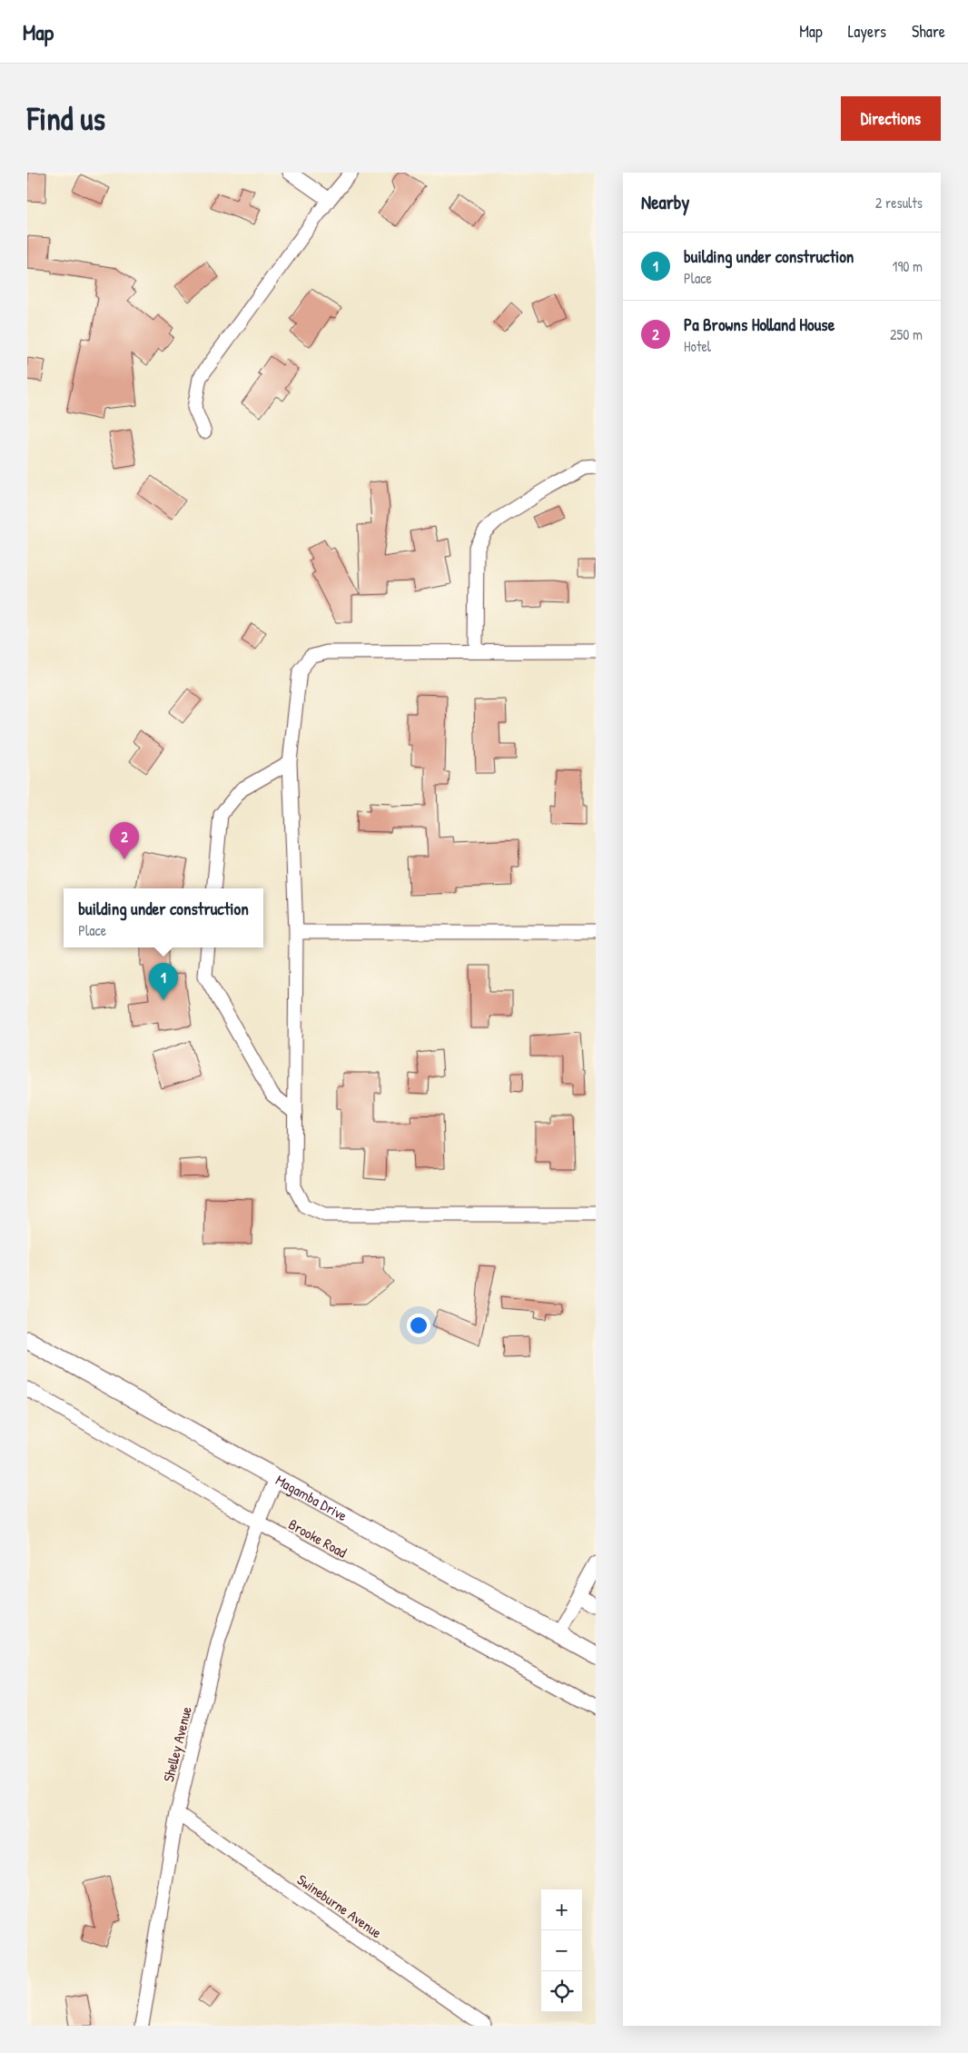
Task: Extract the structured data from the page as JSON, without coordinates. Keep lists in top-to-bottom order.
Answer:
{
  "streets": {
    "street": [
      "Magamba Drive",
      "Brooke Road",
      "Shelley Avenue",
      "Swineburne Avenue"
    ]
  },
  "crossings": [
    ["Magamba Drive", "Shelley Avenue"],
    ["Brooke Road", "Shelley Avenue"],
    ["Shelley Avenue", "Swineburne Avenue"]
  ],
  "page": {
    "header": "Map",
    "nav": ["Map", "Layers", "Share"],
    "buttons": "Directions",
    "title": "Find us",
    "heading": ["Nearby", "2 results"],
    "list": [
      {
        "mark": "1",
        "name": "building under construction",
        "note": "Place",
        "value": "190 m"
      },
      {
        "mark": "2",
        "name": "Pa Browns Holland House",
        "note": "Hotel",
        "value": "250 m"
      }
    ],
    "pins": ["2", "1"],
    "popup": ["building under construction", "Place"],
    "map_buttons": ["+", "−"]
  }
}
